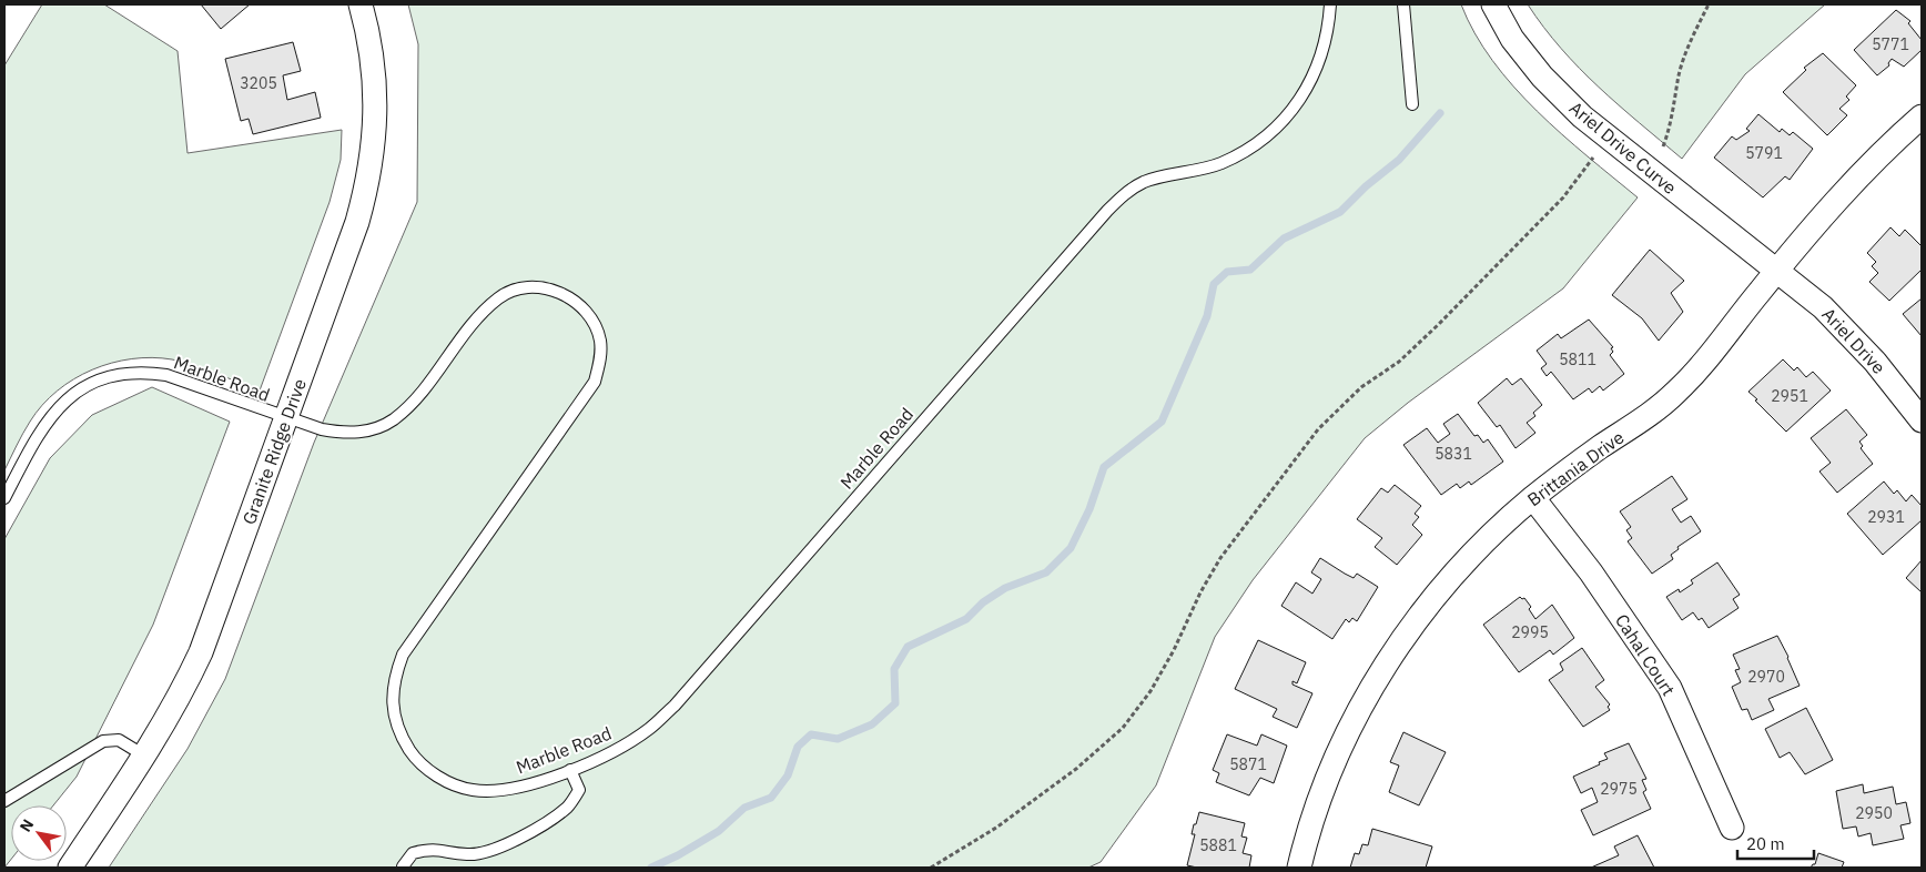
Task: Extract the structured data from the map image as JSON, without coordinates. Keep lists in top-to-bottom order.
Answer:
{
  "streets": {
    "street": [
      "Ariel Drive Curve",
      "Ariel Drive",
      "Granite Ridge Drive",
      "Brittania Drive",
      "Cahal Court"
    ],
    "lane": ["Marble Road"]
  },
  "crossings": [
    ["Ariel Drive Curve", "Ariel Drive"],
    ["Ariel Drive Curve", "Brittania Drive"],
    ["Ariel Drive", "Brittania Drive"],
    ["Marble Road", "Granite Ridge Drive"],
    ["Brittania Drive", "Cahal Court"]
  ],
  "house_numbers": [
    "5771",
    "3205",
    "5791",
    "5811",
    "2951",
    "5831",
    "2931",
    "2995",
    "2970",
    "5871",
    "2975",
    "2950",
    "5881"
  ],
  "scale_bar": "20 m",
  "north": "top left"
}
